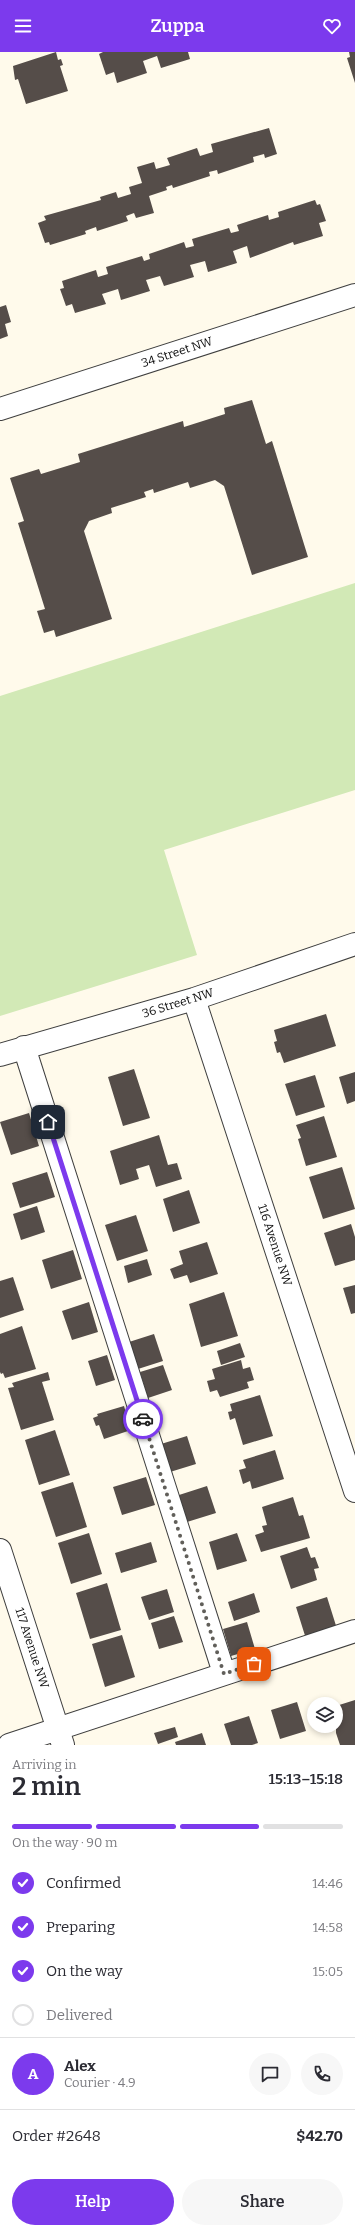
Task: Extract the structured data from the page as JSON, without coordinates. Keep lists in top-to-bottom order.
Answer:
{
  "streets": {
    "street": [
      "34 Street NW",
      "36 Street NW",
      "116 Avenue NW",
      "117 Avenue NW"
    ]
  },
  "crossings": [
    ["36 Street NW", "116 Avenue NW"]
  ],
  "page": {
    "header": "Zuppa",
    "heading": ["2 min", "Arriving in", "15:13–15:18"],
    "panel": [
      "Alex",
      "Courier · 4.9",
      "Order #2648",
      "$42.70"
    ],
    "bar": "On the way · 90 m",
    "list": [
      ["Confirmed", "14:46"],
      ["Preparing", "14:58"],
      ["On the way", "15:05"],
      "Delivered"
    ],
    "round": "A",
    "buttons": ["Help", "Share"]
  }
}
